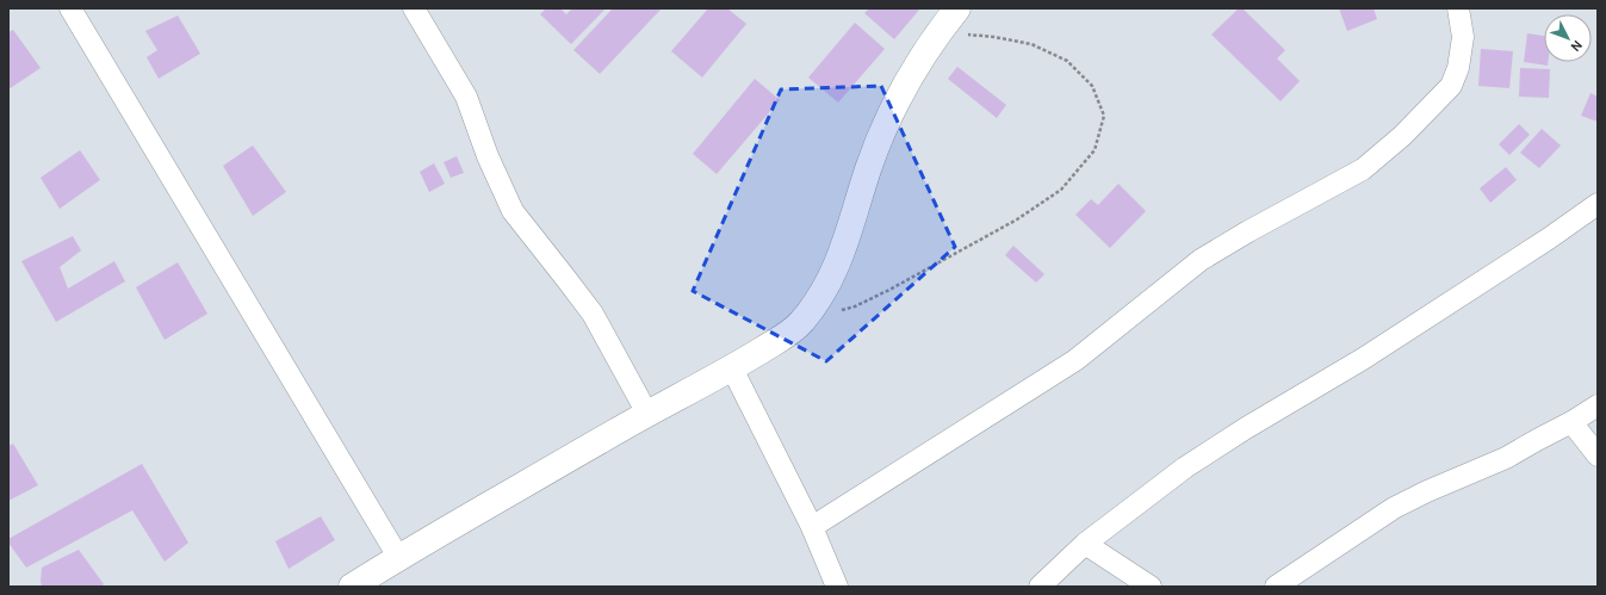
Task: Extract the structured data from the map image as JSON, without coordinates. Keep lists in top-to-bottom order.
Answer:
{
  "north": "bottom right"
}
